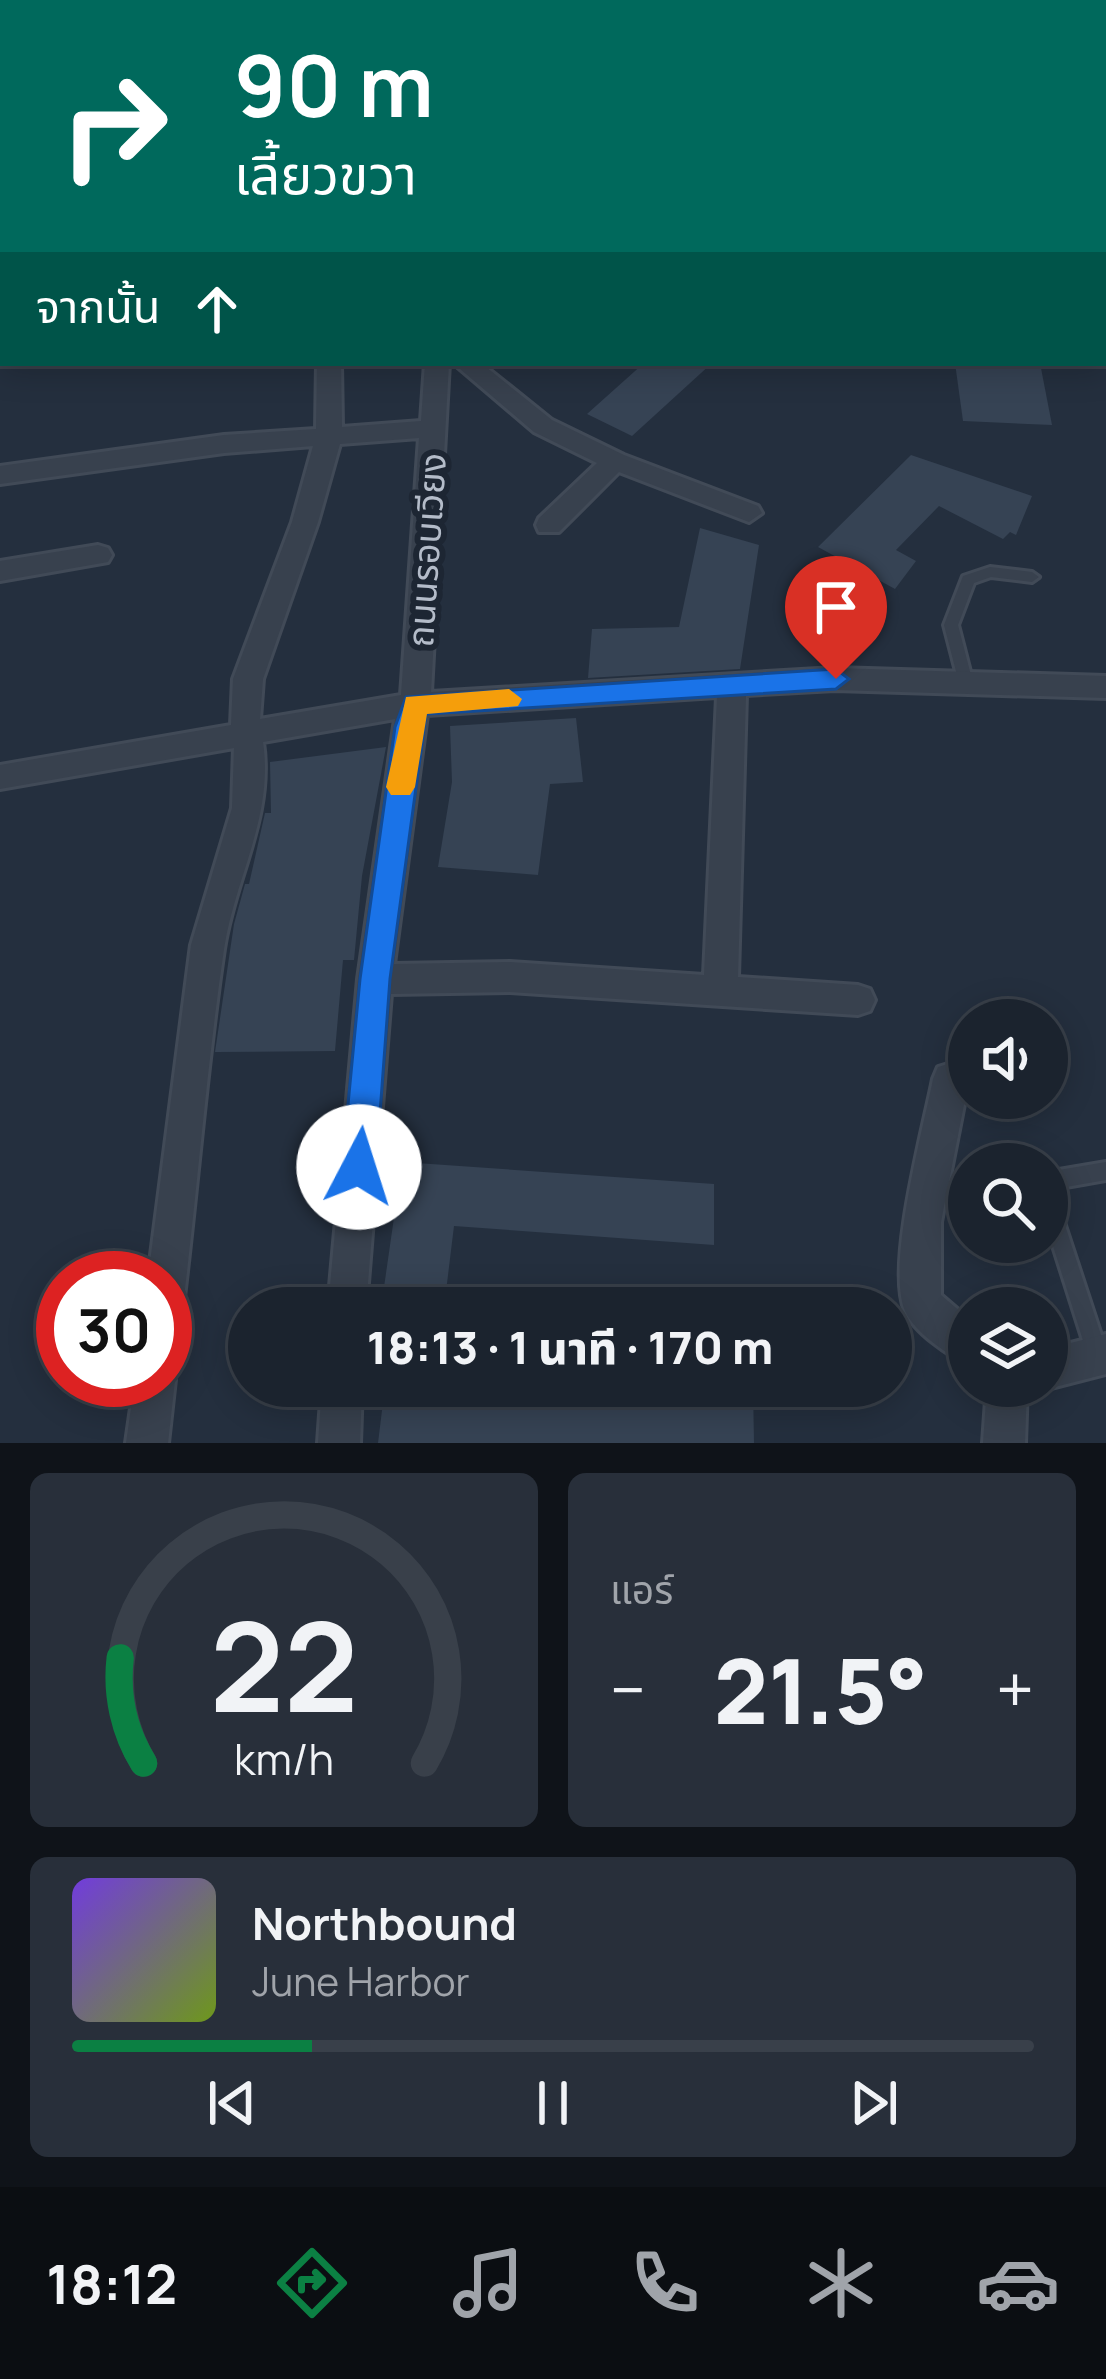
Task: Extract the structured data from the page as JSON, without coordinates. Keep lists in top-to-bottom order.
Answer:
{
  "streets": {
    "street": ["ถนนรอบเวียง"]
  },
  "page": {
    "turn": ["90 m", "เลี้ยวขวา"],
    "then": "จากนั้น",
    "limit": "30",
    "trip": "18:13 · 1 นาที · 170 m",
    "tile": "แอร์",
    "heat": ["−", "21.5°", "+"],
    "song": ["Northbound", "June Harbor"],
    "tabs": "18:12",
    "gauge": ["22", "km/h"]
  }
}
